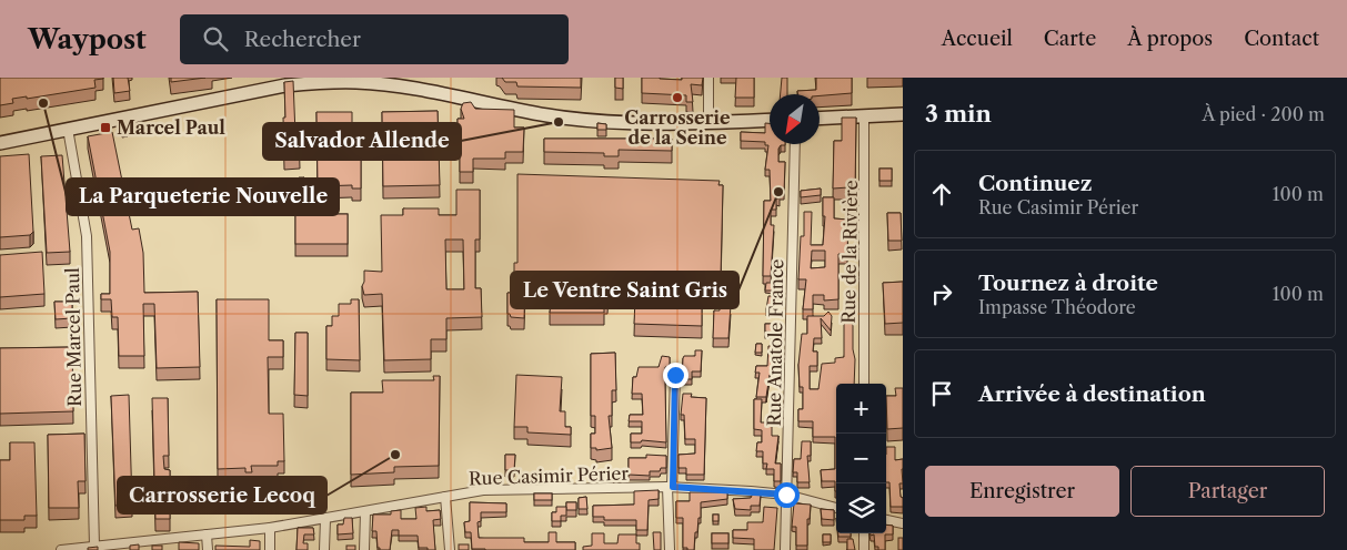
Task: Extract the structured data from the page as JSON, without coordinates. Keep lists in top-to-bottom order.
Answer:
{
  "streets": {
    "street": [
      "Rue de la Rivière",
      "Rue Marcel Paul",
      "Rue Anatole France",
      "Rue Casimir Périer"
    ]
  },
  "crossings": [
    ["Rue Marcel Paul", "Rue Casimir Périer"],
    ["Rue Anatole France", "Rue Casimir Périer"]
  ],
  "places": {
    "other": [
      "Carrosserie de la Seine",
      "La Parqueterie Nouvelle",
      "Salvador Allende",
      "Le Ventre Saint Gris",
      "Carrosserie Lecoq"
    ],
    "transit": ["Marcel Paul"]
  },
  "north": "bottom left",
  "page": {
    "header": "Waypost",
    "search": "Rechercher",
    "nav": [
      "Accueil",
      "Carte",
      "À propos",
      "Contact"
    ],
    "heading": ["3 min", "À pied · 200 m"],
    "list": [
      ["Continuez", "Rue Casimir Périer", "100 m"],
      ["Tournez à droite", "Impasse Théodore", "100 m"],
      "Arrivée à destination"
    ],
    "map_buttons": ["+", "−"],
    "buttons": ["Enregistrer", "Partager"]
  }
}
